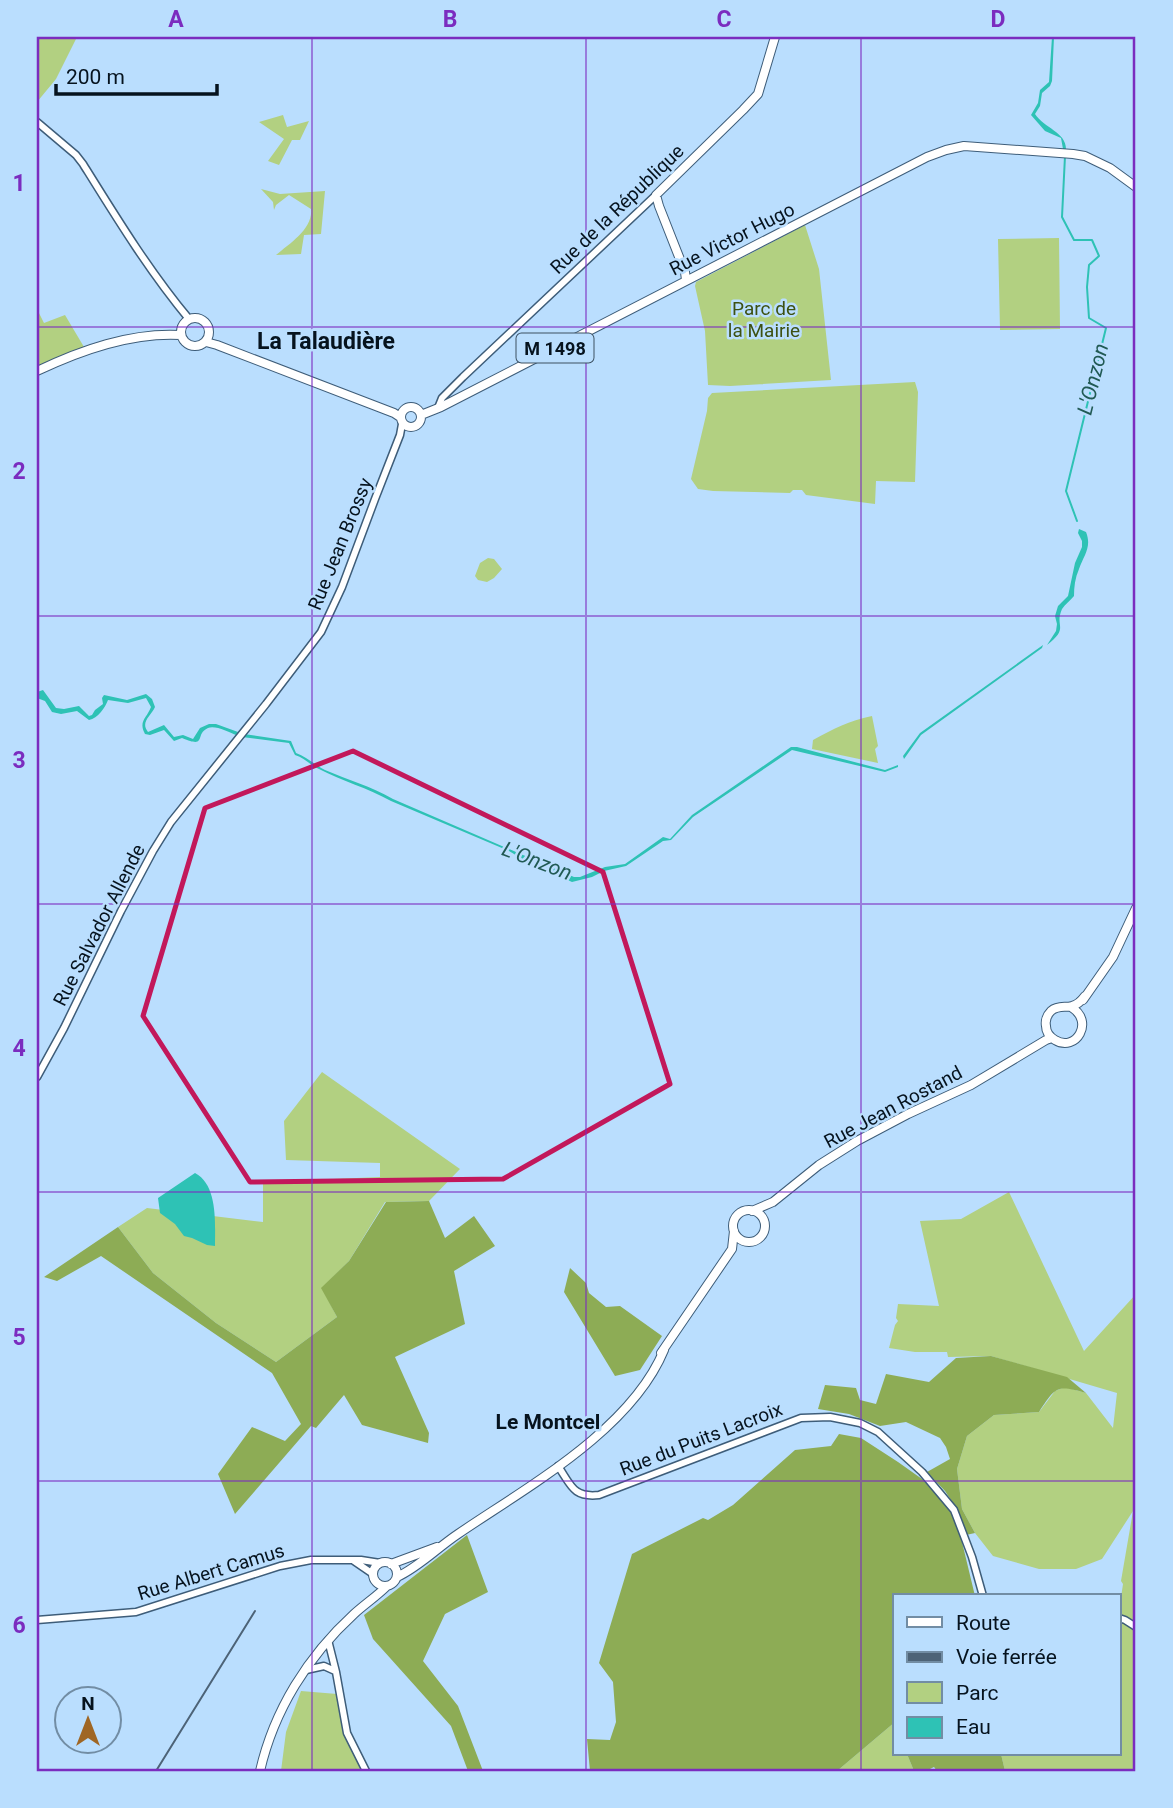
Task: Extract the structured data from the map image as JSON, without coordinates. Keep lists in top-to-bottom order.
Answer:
{
  "streets": {
    "main road": [
      "Rue de la République",
      "Rue Victor Hugo",
      "M 1498",
      "Rue Jean Rostand"
    ],
    "street": [
      "Rue Jean Brossy",
      "Rue Salvador Allende",
      "Rue du Puits Lacroix",
      "Rue Albert Camus"
    ]
  },
  "crossings": [
    ["Rue de la République", "Rue Victor Hugo"],
    ["Rue Victor Hugo", "M 1498"],
    ["Rue Victor Hugo", "Rue Jean Brossy"],
    ["M 1498", "Rue Jean Brossy"],
    ["Rue Jean Brossy", "Rue Salvador Allende"]
  ],
  "districts": ["La Talaudière", "Le Montcel"],
  "water": ["L'Onzon"],
  "parks": ["Parc de la Mairie"],
  "legend": [
    "Route",
    "Voie ferrée",
    "Parc",
    "Eau"
  ],
  "scale_bar": "200 m",
  "north": "top",
  "grid": {
    "columns": [
      "A",
      "B",
      "C",
      "D"
    ],
    "rows": [
      "1",
      "2",
      "3",
      "4",
      "5",
      "6"
    ]
  }
}
